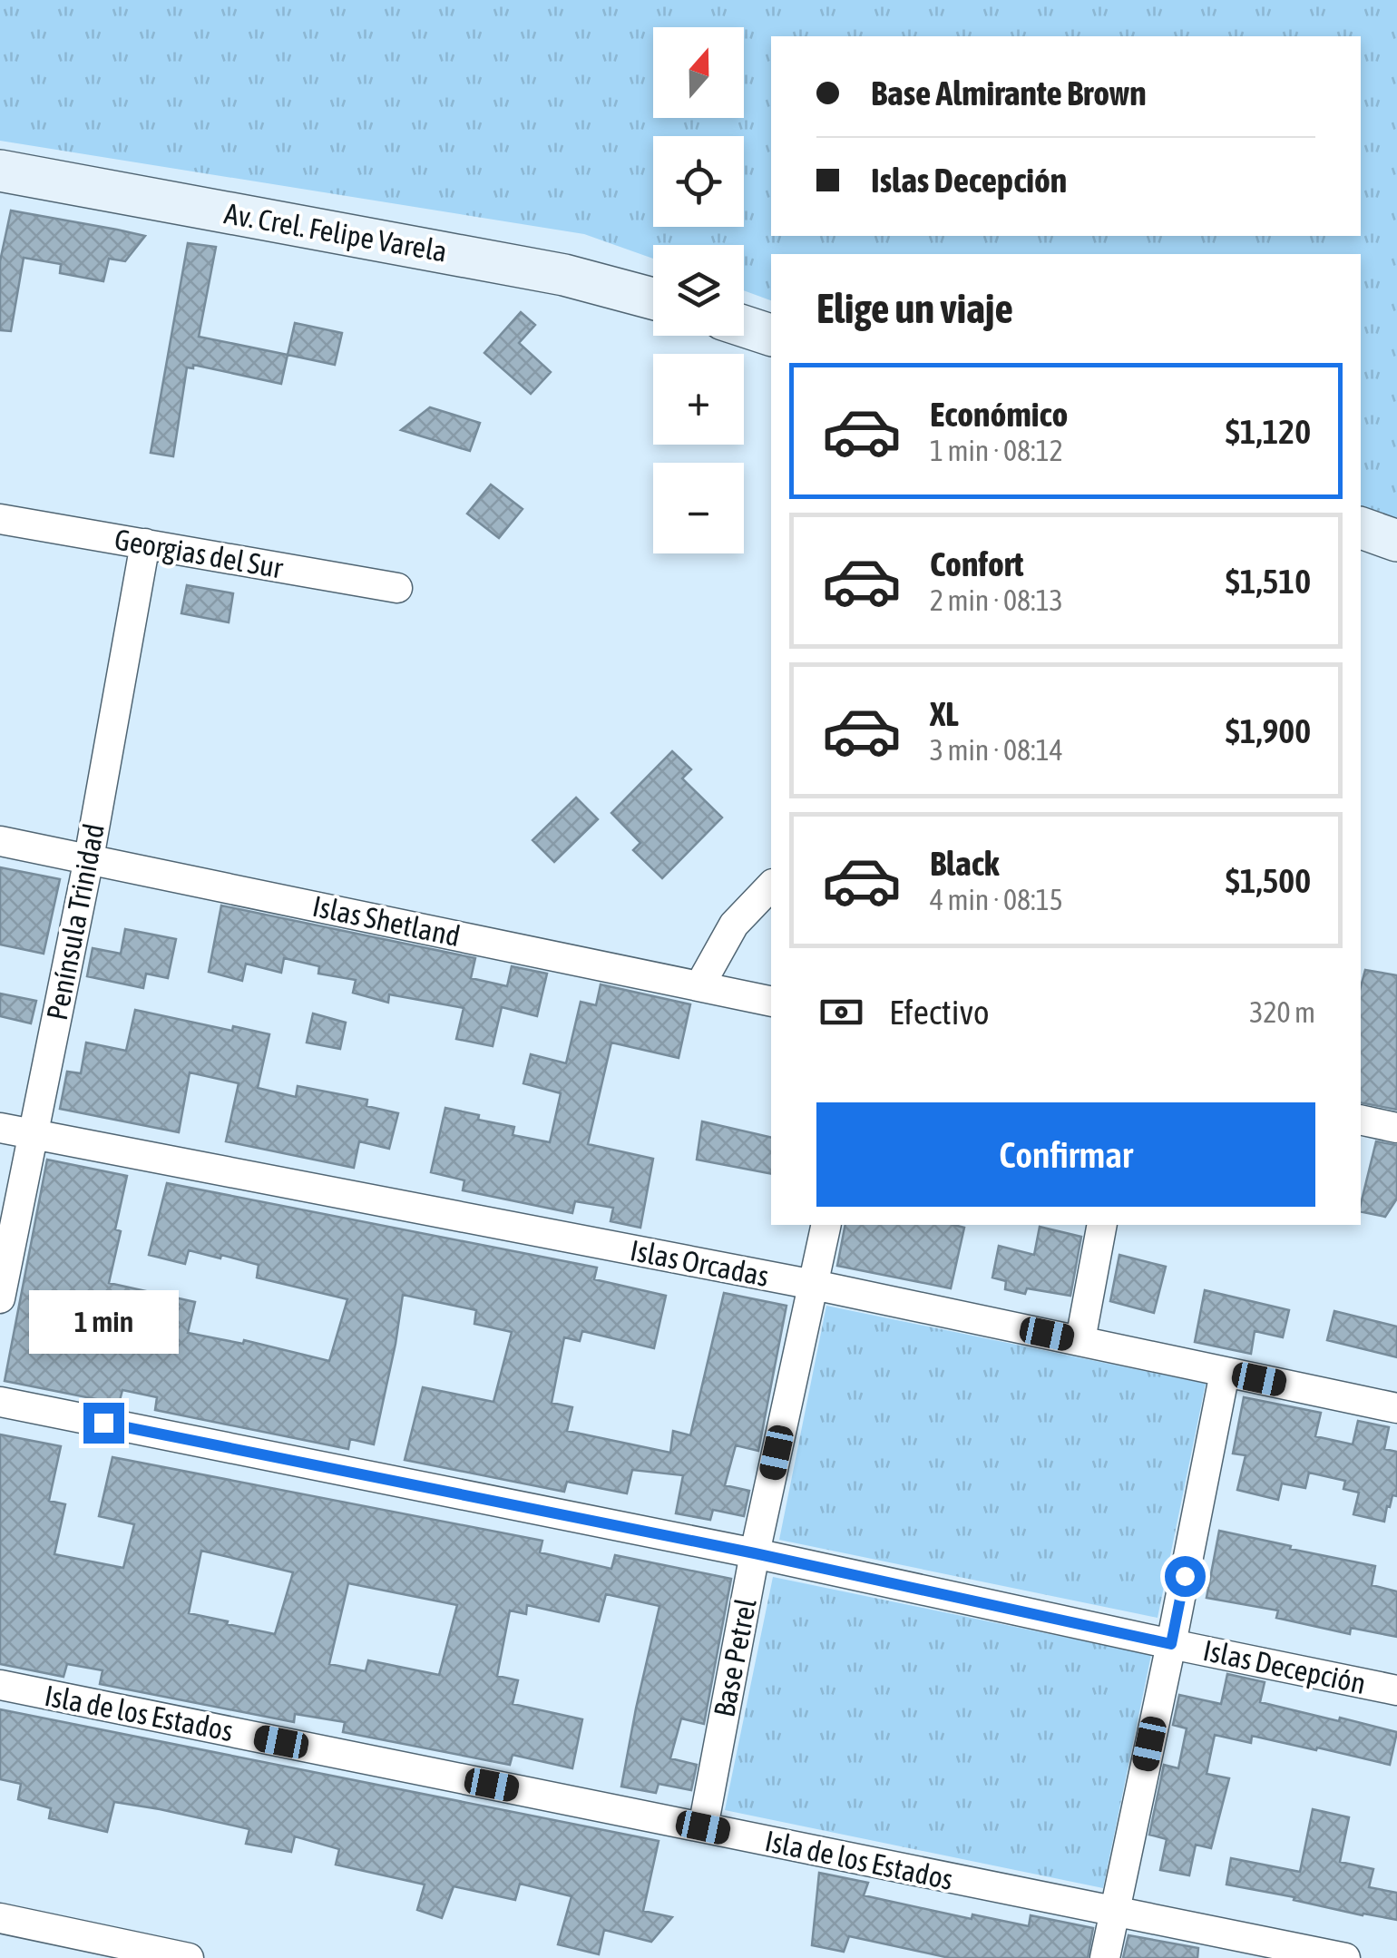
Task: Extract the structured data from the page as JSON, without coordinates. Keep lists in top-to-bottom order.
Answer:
{
  "streets": {
    "main road": ["Av. Crel. Felipe Varela"],
    "street": [
      "Georgias del Sur",
      "Islas Shetland",
      "Península Trinidad",
      "Islas Orcadas",
      "Base Petrel",
      "Islas Decepción",
      "Isla de los Estados"
    ]
  },
  "crossings": [
    ["Georgias del Sur", "Península Trinidad"],
    ["Islas Shetland", "Península Trinidad"],
    ["Península Trinidad", "Islas Orcadas"],
    ["Islas Orcadas", "Base Petrel"],
    ["Base Petrel", "Islas Decepción"],
    ["Base Petrel", "Isla de los Estados"]
  ],
  "north": "top",
  "page": {
    "map_buttons": ["+", "−"],
    "banner": ["Base Almirante Brown", "Islas Decepción"],
    "heading": "Elige un viaje",
    "list": [
      {
        "name": "Económico",
        "note": "1 min · 08:12",
        "value": "$1,120"
      },
      {
        "name": "Confort",
        "note": "2 min · 08:13",
        "value": "$1,510"
      },
      {
        "name": "XL",
        "note": "3 min · 08:14",
        "value": "$1,900"
      },
      {
        "name": "Black",
        "note": "4 min · 08:15",
        "value": "$1,500"
      }
    ],
    "pay": ["Efectivo", "320 m"],
    "buttons": "Confirmar",
    "bubble": "1 min"
  }
}
